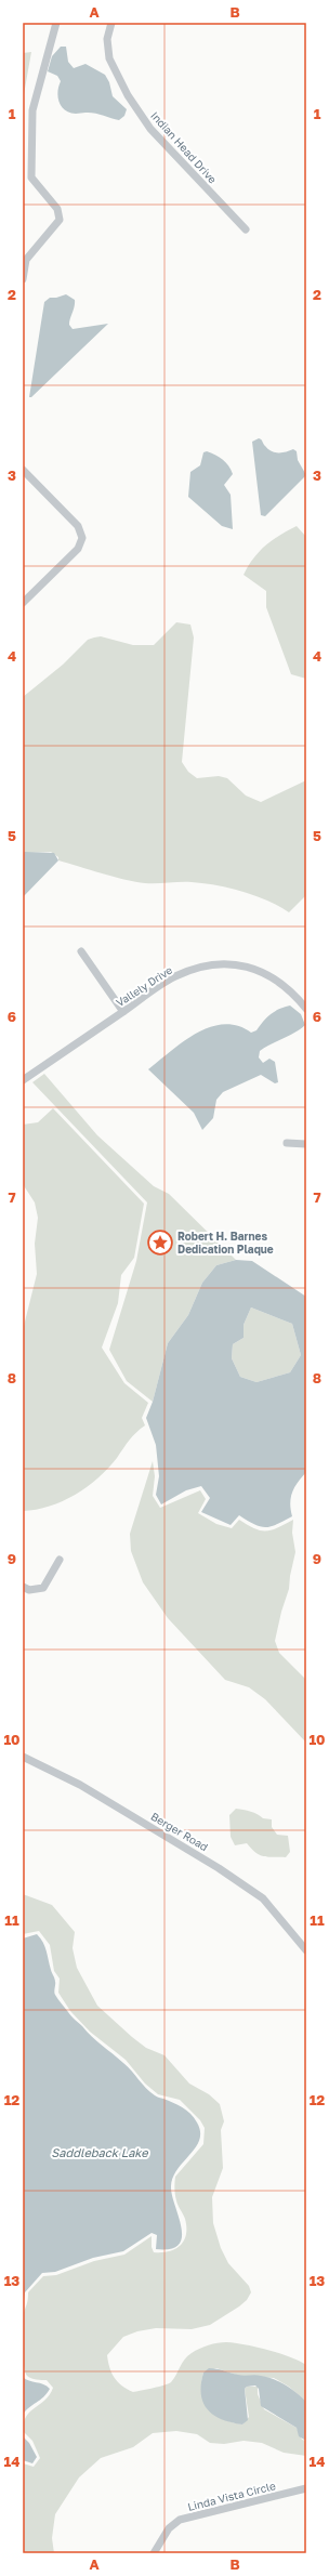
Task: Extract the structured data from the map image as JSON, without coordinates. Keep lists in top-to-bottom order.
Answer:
{
  "streets": {
    "street": [
      "Indian Head Drive",
      "Vallely Drive",
      "Berger Road",
      "Linda Vista Circle"
    ]
  },
  "water": ["Saddleback Lake"],
  "places": {
    "place": ["Robert H. Barnes Dedication Plaque"]
  },
  "grid": {
    "columns": ["A", "B"],
    "rows": [
      "1",
      "2",
      "3",
      "4",
      "5",
      "6",
      "7",
      "8",
      "9",
      "10",
      "11",
      "12",
      "13",
      "14"
    ]
  }
}
